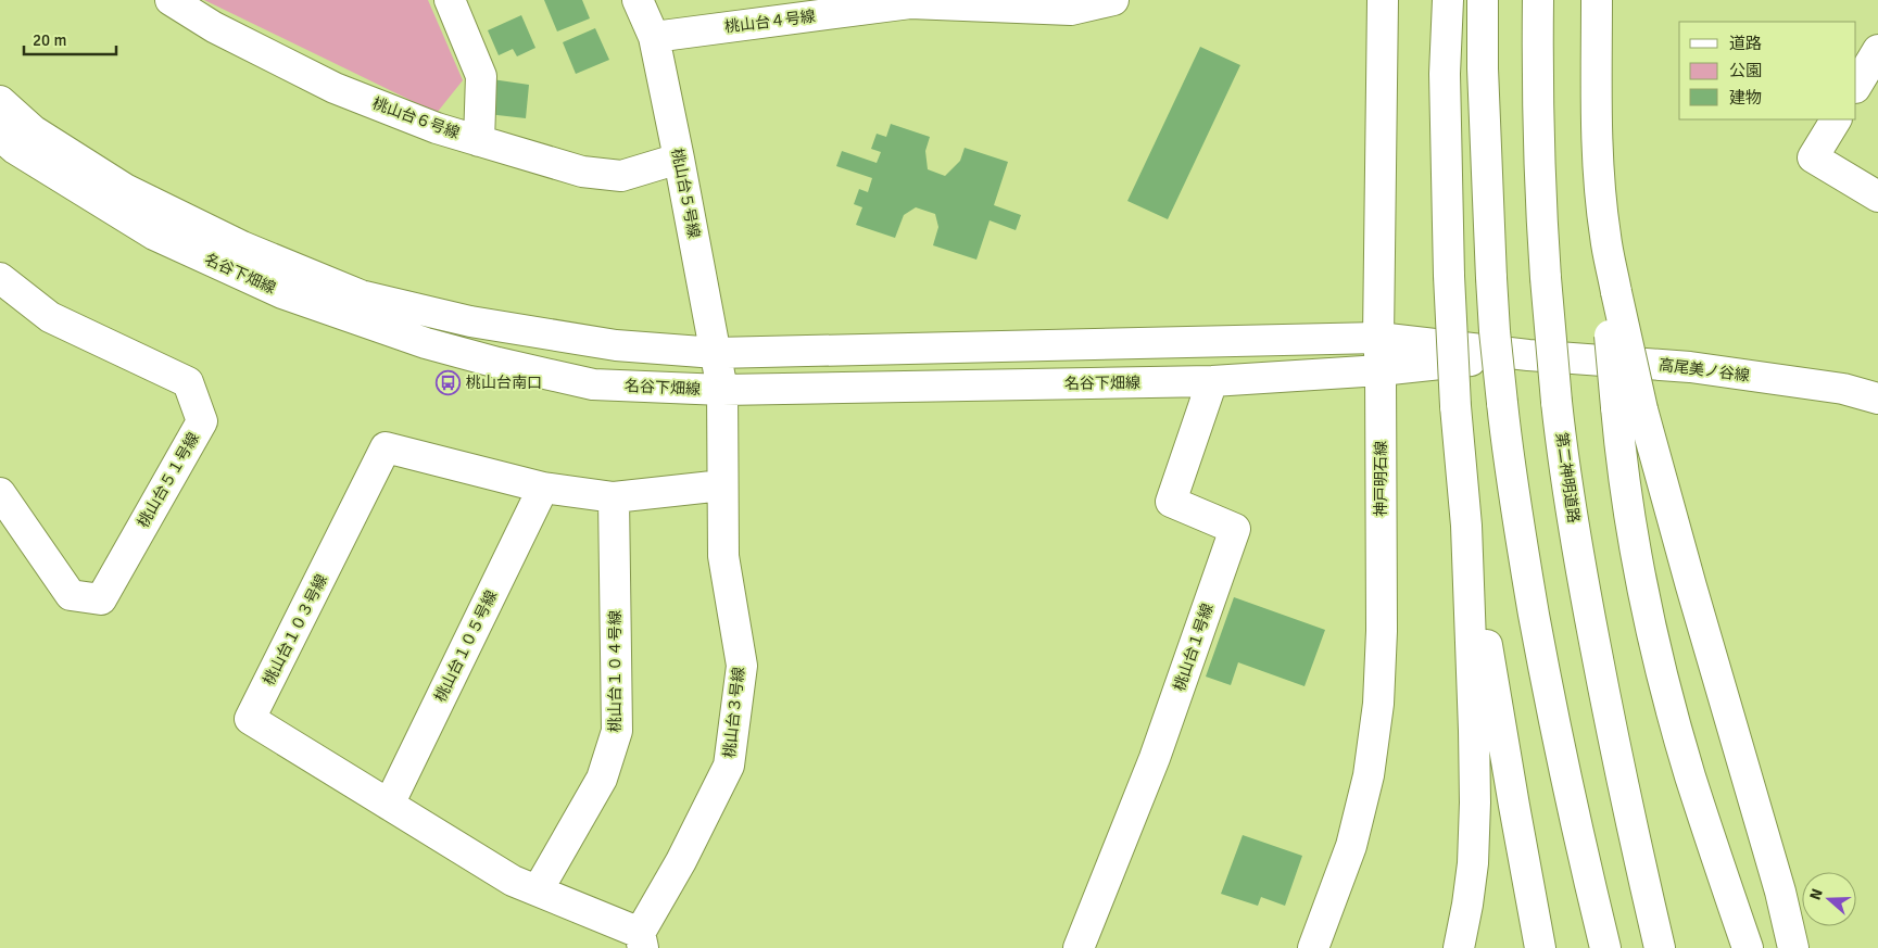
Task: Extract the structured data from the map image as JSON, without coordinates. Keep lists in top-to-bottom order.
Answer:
{
  "streets": {
    "main road": [
      "桃山台４号線",
      "桃山台６号線",
      "桃山台５号線",
      "名谷下畑線",
      "高尾美ノ谷線",
      "第二神明道路",
      "神戸明石線",
      "桃山台５１号線",
      "桃山台１０３号線",
      "桃山台１０５号線",
      "桃山台１号線",
      "桃山台１０４号線",
      "桃山台３号線"
    ]
  },
  "crossings": [
    ["桃山台４号線", "桃山台５号線"],
    ["桃山台６号線", "桃山台５号線"],
    ["桃山台５号線", "名谷下畑線"],
    ["桃山台５号線", "桃山台３号線"],
    ["名谷下畑線", "高尾美ノ谷線"],
    ["名谷下畑線", "神戸明石線"],
    ["名谷下畑線", "桃山台１号線"],
    ["名谷下畑線", "桃山台３号線"],
    ["高尾美ノ谷線", "神戸明石線"],
    ["桃山台１０３号線", "桃山台１０５号線"],
    ["桃山台１０３号線", "桃山台１０４号線"],
    ["桃山台１０３号線", "桃山台３号線"]
  ],
  "places": {
    "bus stop": ["桃山台南口"]
  },
  "legend": ["道路", "公園", "建物"],
  "scale_bar": "20 m",
  "north": "left"
}
